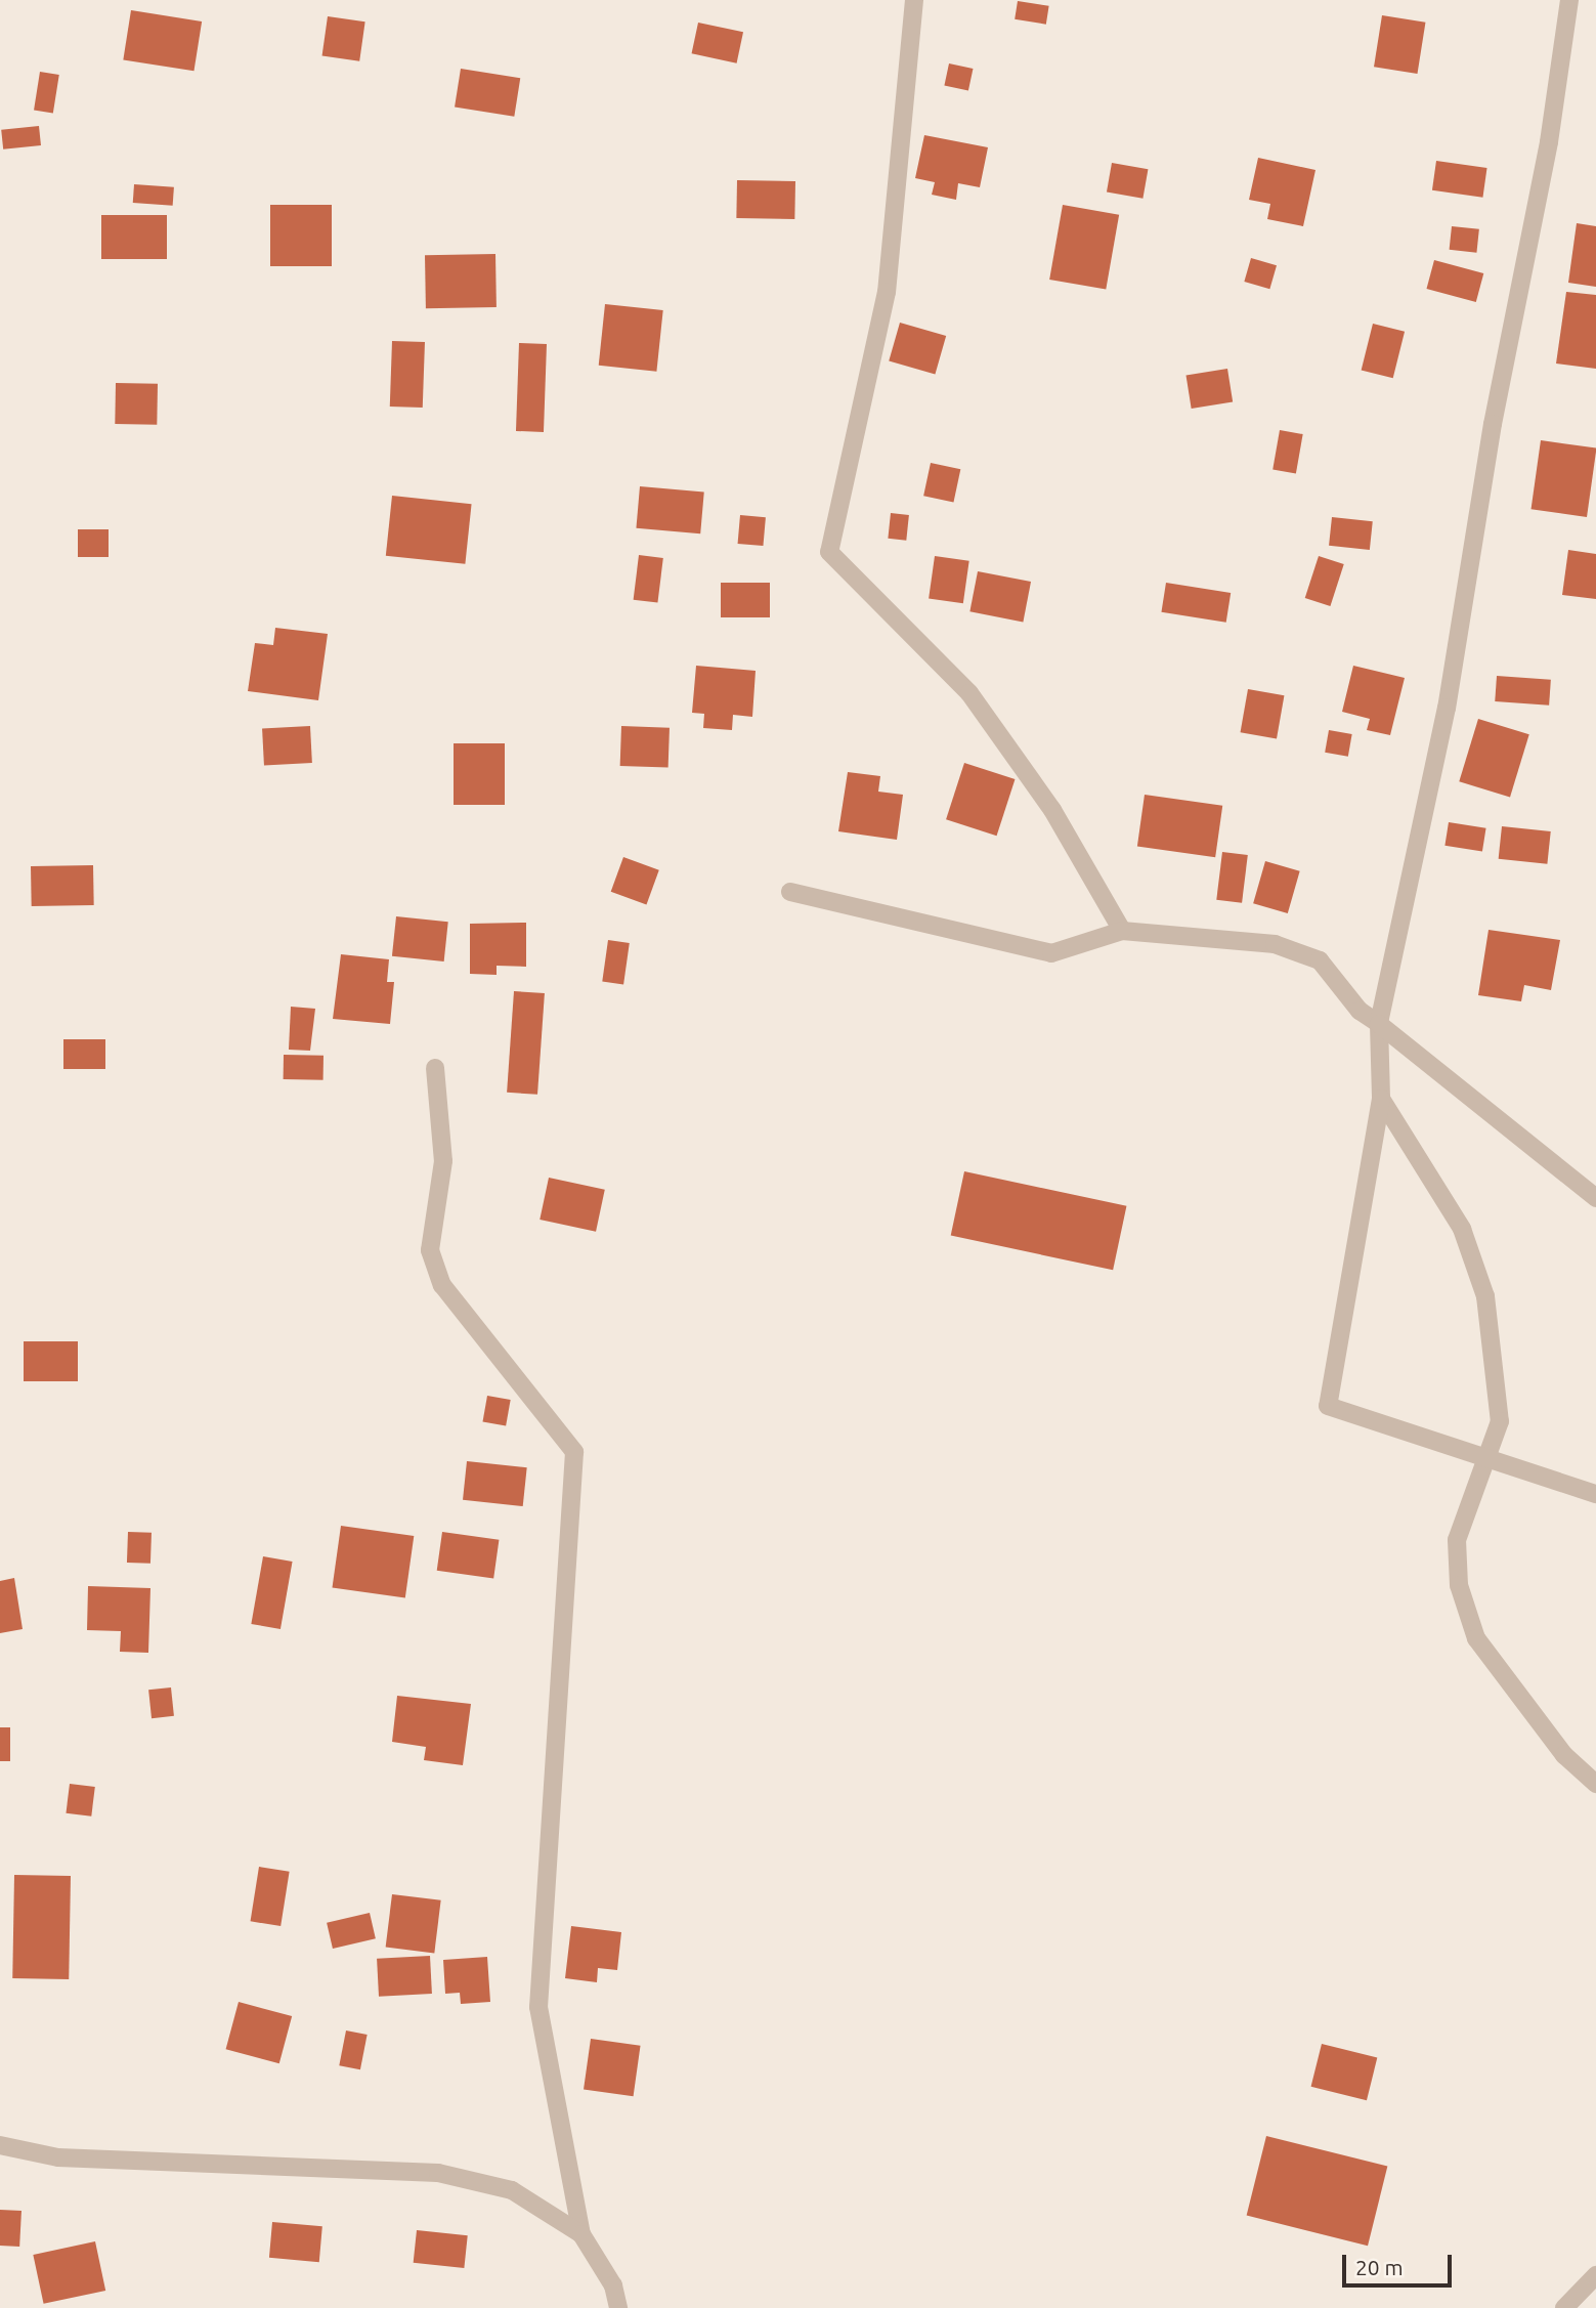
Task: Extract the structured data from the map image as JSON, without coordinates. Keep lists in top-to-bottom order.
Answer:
{
  "scale_bar": "20 m"
}
